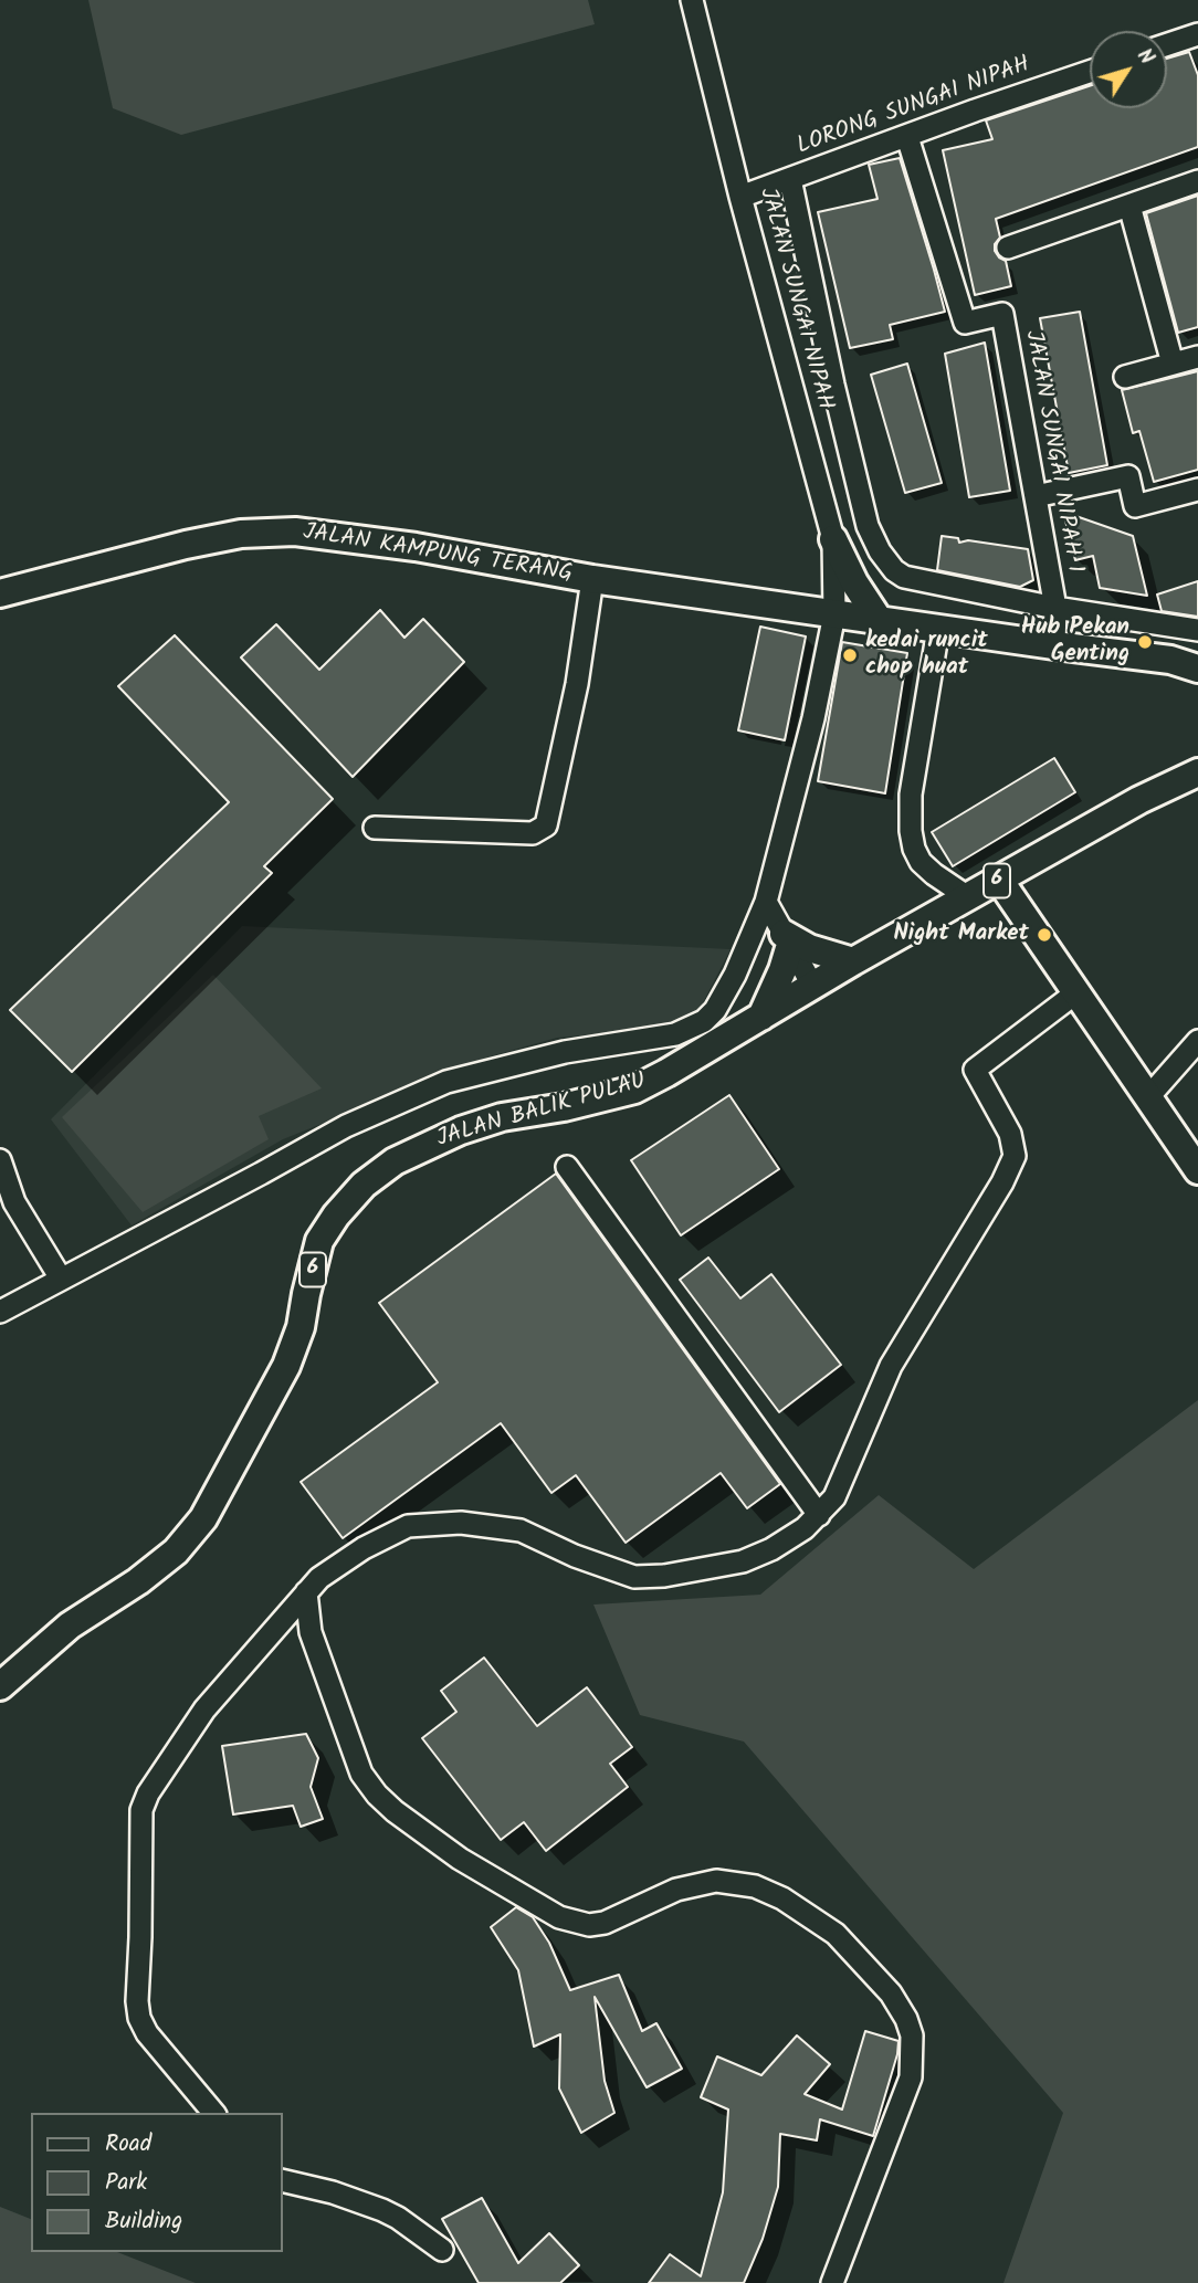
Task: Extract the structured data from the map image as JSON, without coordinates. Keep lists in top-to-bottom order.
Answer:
{
  "streets": {
    "main road": ["JALAN KAMPUNG TERANG", "6", "JALAN BALIK PULAU"],
    "street": ["LORONG SUNGAI NIPAH", "JALAN SUNGAI NIPAH", "JALAN SUNGAI NIPAH 1"]
  },
  "crossings": [
    ["LORONG SUNGAI NIPAH", "JALAN SUNGAI NIPAH"],
    ["LORONG SUNGAI NIPAH", "JALAN SUNGAI NIPAH 1"],
    ["JALAN SUNGAI NIPAH", "JALAN KAMPUNG TERANG"],
    ["JALAN SUNGAI NIPAH 1", "JALAN KAMPUNG TERANG"]
  ],
  "places": ["Hub Pekan Genting", "kedai runcit chop huat", "Night Market"],
  "legend": ["Road", "Park", "Building"],
  "north": "top right"
}
